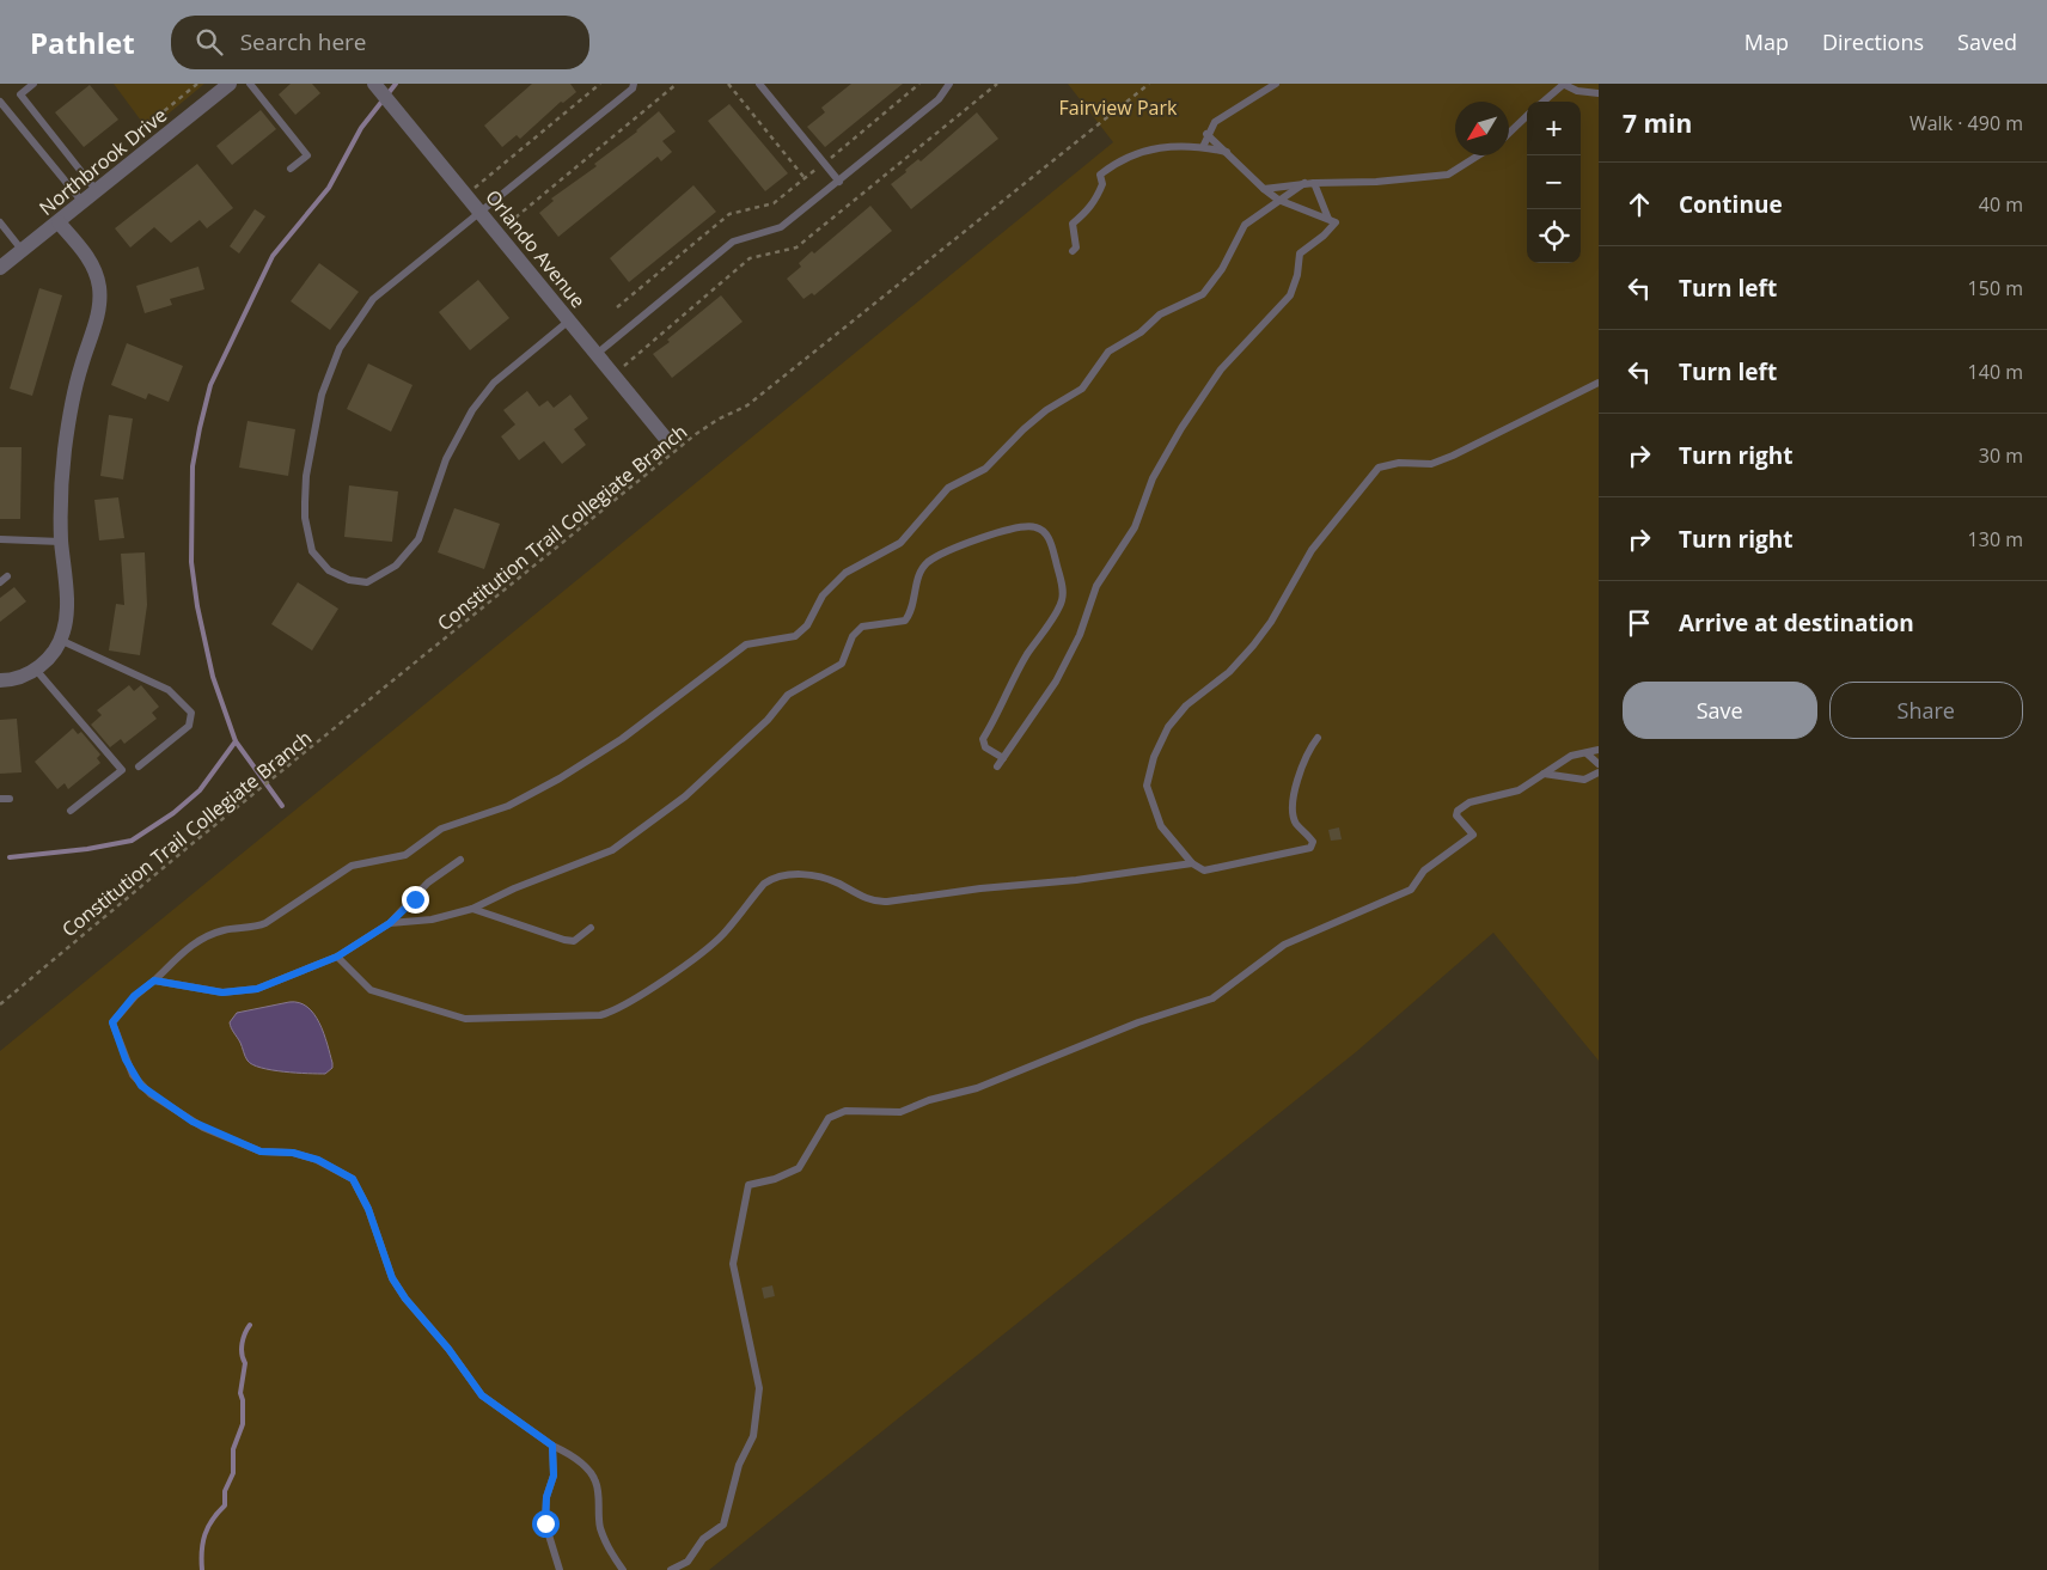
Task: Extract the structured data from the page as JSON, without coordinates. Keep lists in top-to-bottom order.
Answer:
{
  "streets": {
    "street": ["Northbrook Drive", "Orlando Avenue"],
    "path": ["Constitution Trail Collegiate Branch"]
  },
  "parks": ["Fairview Park"],
  "north": "bottom left",
  "page": {
    "header": "Pathlet",
    "search": "Search here",
    "nav": ["Map", "Directions", "Saved"],
    "heading": ["7 min", "Walk · 490 m"],
    "map_buttons": ["+", "−"],
    "list": [
      ["Continue", "40 m"],
      ["Turn left", "150 m"],
      ["Turn left", "140 m"],
      ["Turn right", "30 m"],
      ["Turn right", "130 m"],
      "Arrive at destination"
    ],
    "buttons": ["Save", "Share"]
  }
}
